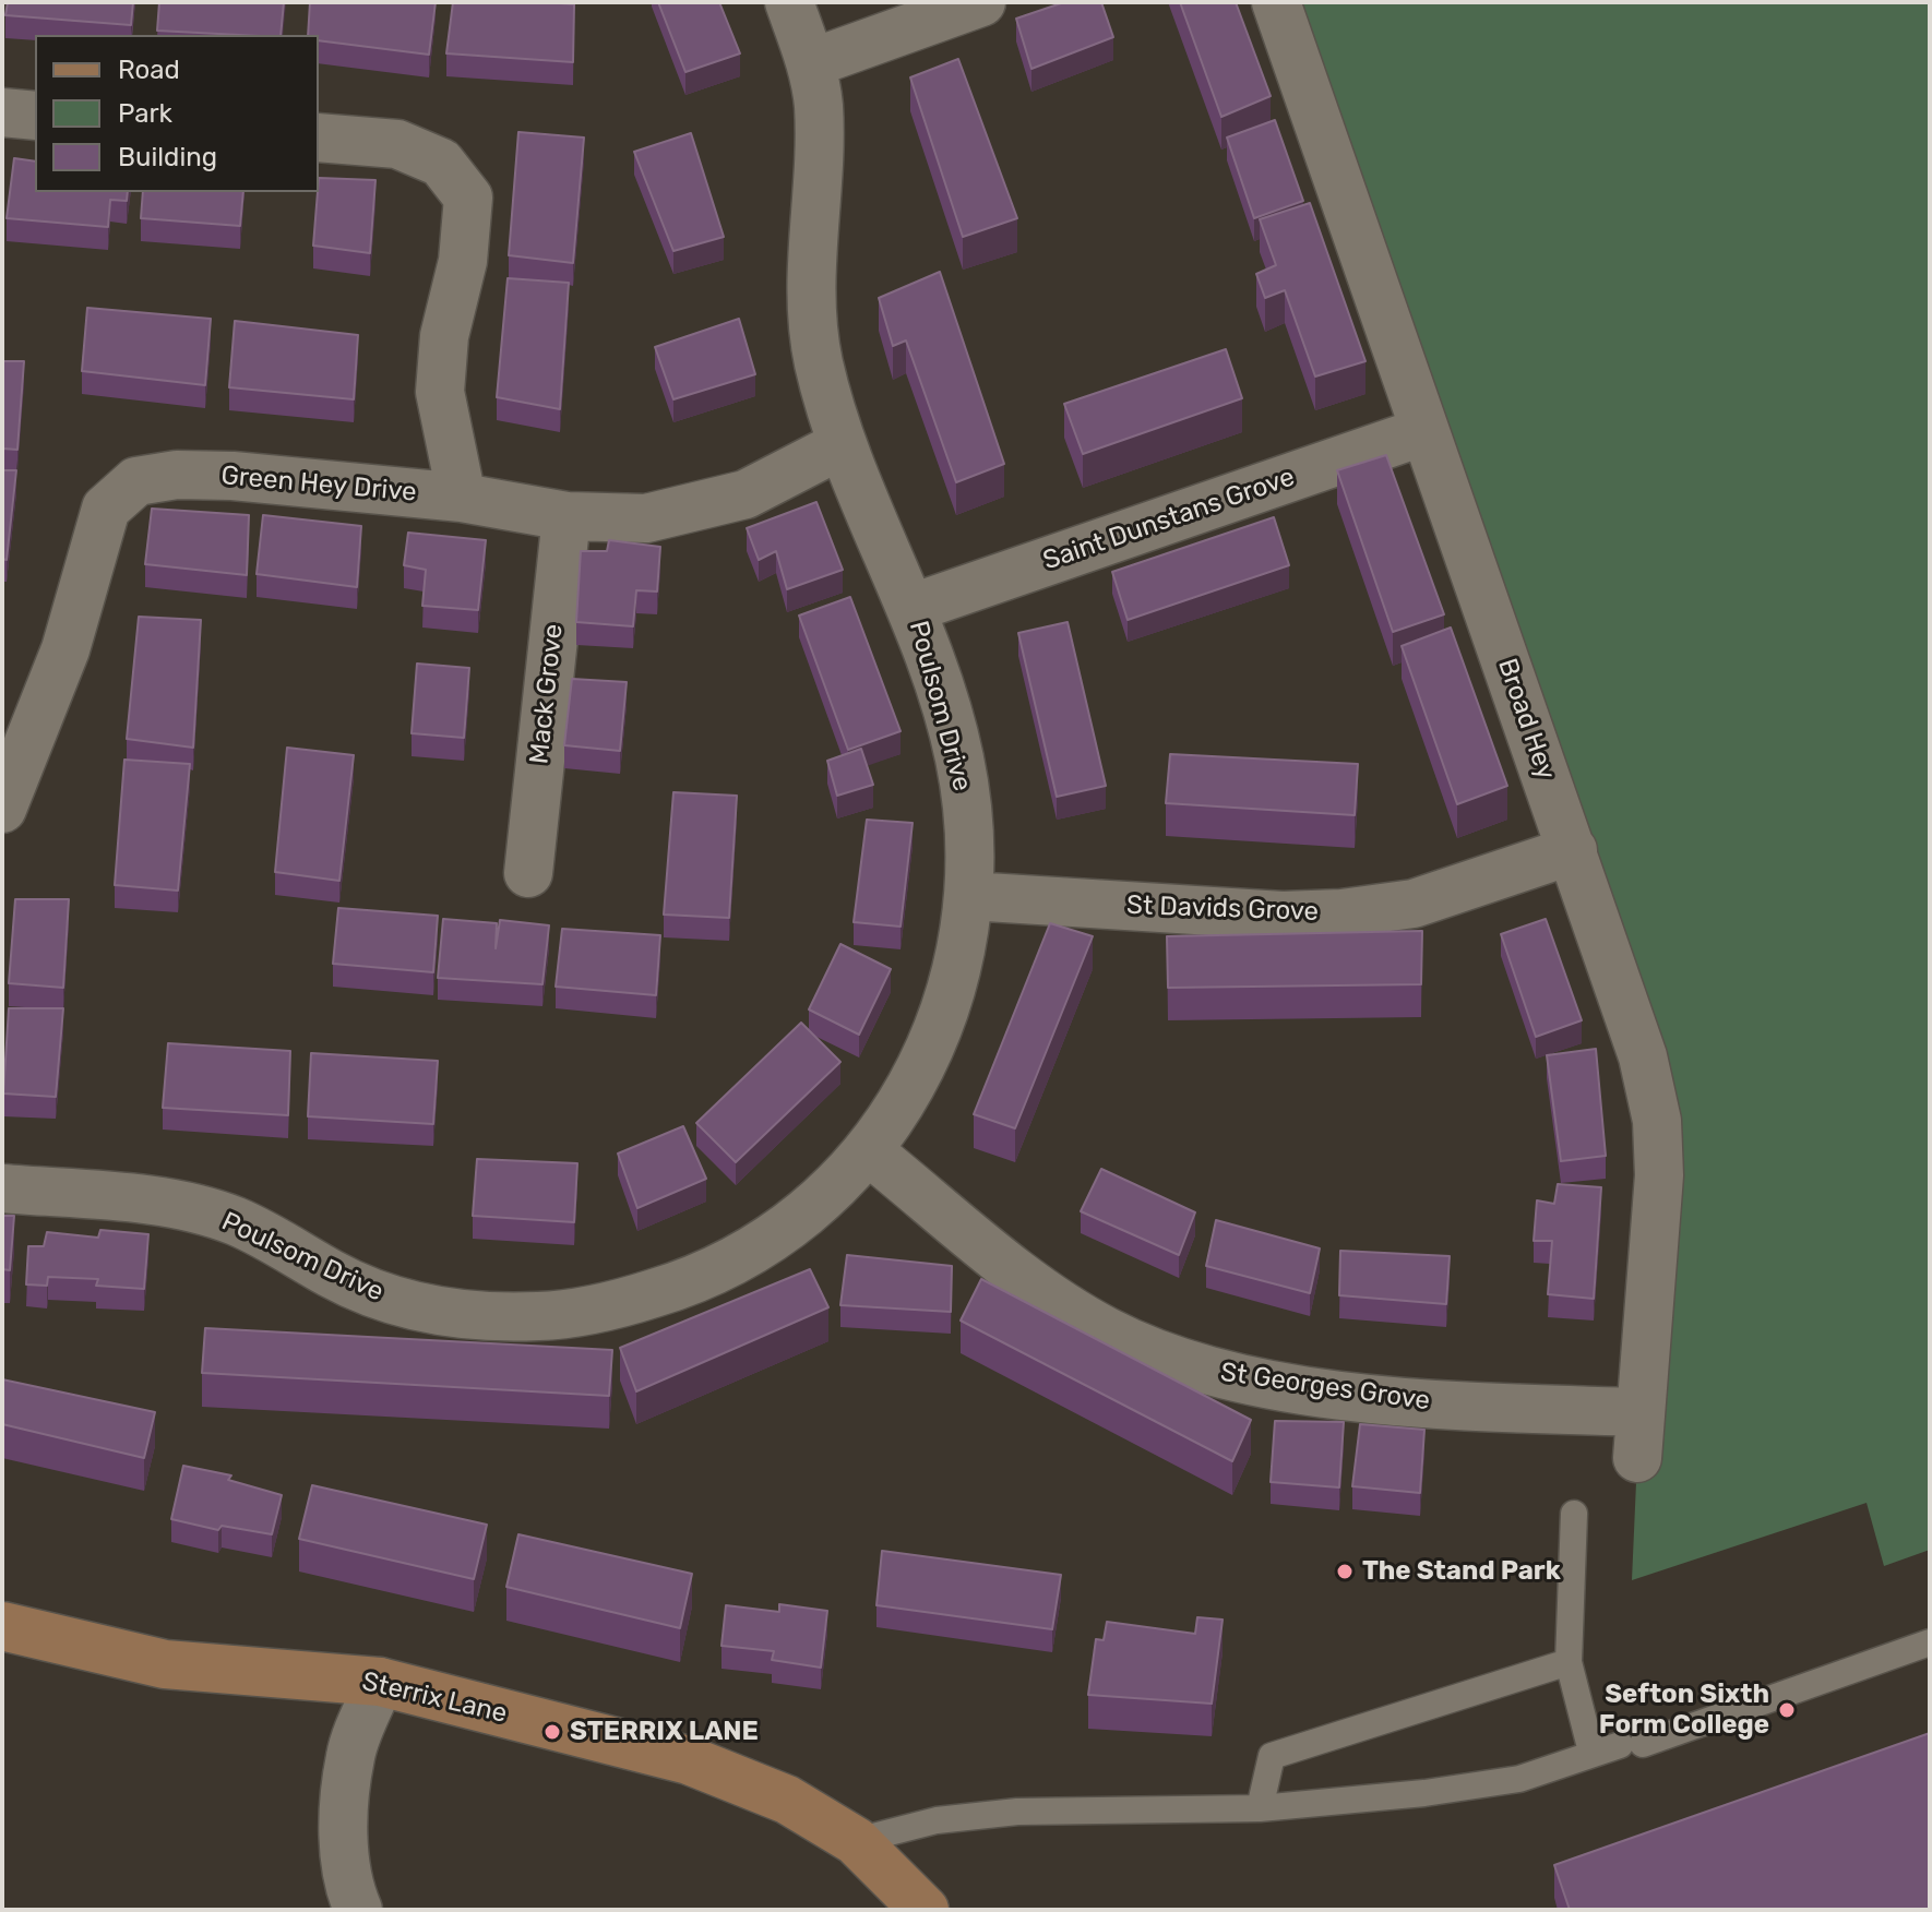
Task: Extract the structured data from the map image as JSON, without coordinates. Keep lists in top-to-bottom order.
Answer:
{
  "streets": {
    "street": [
      "Green Hey Drive",
      "Saint Dunstans Grove",
      "Mack Grove",
      "Poulsom Drive",
      "Broad Hey",
      "St Davids Grove",
      "St Georges Grove",
      "Sterrix Lane"
    ]
  },
  "crossings": [
    ["Green Hey Drive", "Mack Grove"],
    ["Green Hey Drive", "Poulsom Drive"],
    ["Saint Dunstans Grove", "Poulsom Drive"],
    ["Saint Dunstans Grove", "Broad Hey"],
    ["Poulsom Drive", "St Davids Grove"],
    ["Poulsom Drive", "St Georges Grove"],
    ["Broad Hey", "St Davids Grove"],
    ["Broad Hey", "St Georges Grove"]
  ],
  "places": ["The Stand Park", "Sefton Sixth Form College", "STERRIX LANE"],
  "legend": ["Road", "Park", "Building"]
}
